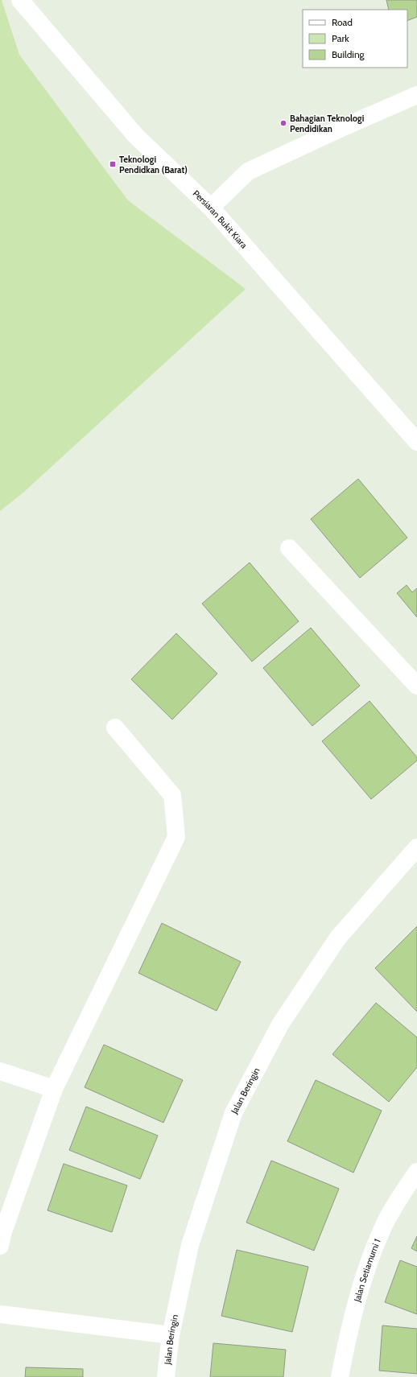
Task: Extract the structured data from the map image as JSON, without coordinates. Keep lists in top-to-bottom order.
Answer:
{
  "streets": {
    "street": ["Persiaran Bukit Kiara", "Jalan Beringin", "Jalan Setiamurni 1"]
  },
  "places": {
    "other": ["Bahagian Teknologi Pendidikan"],
    "transit": ["Teknologi Pendidkan (Barat)"]
  },
  "legend": ["Road", "Park", "Building"]
}
